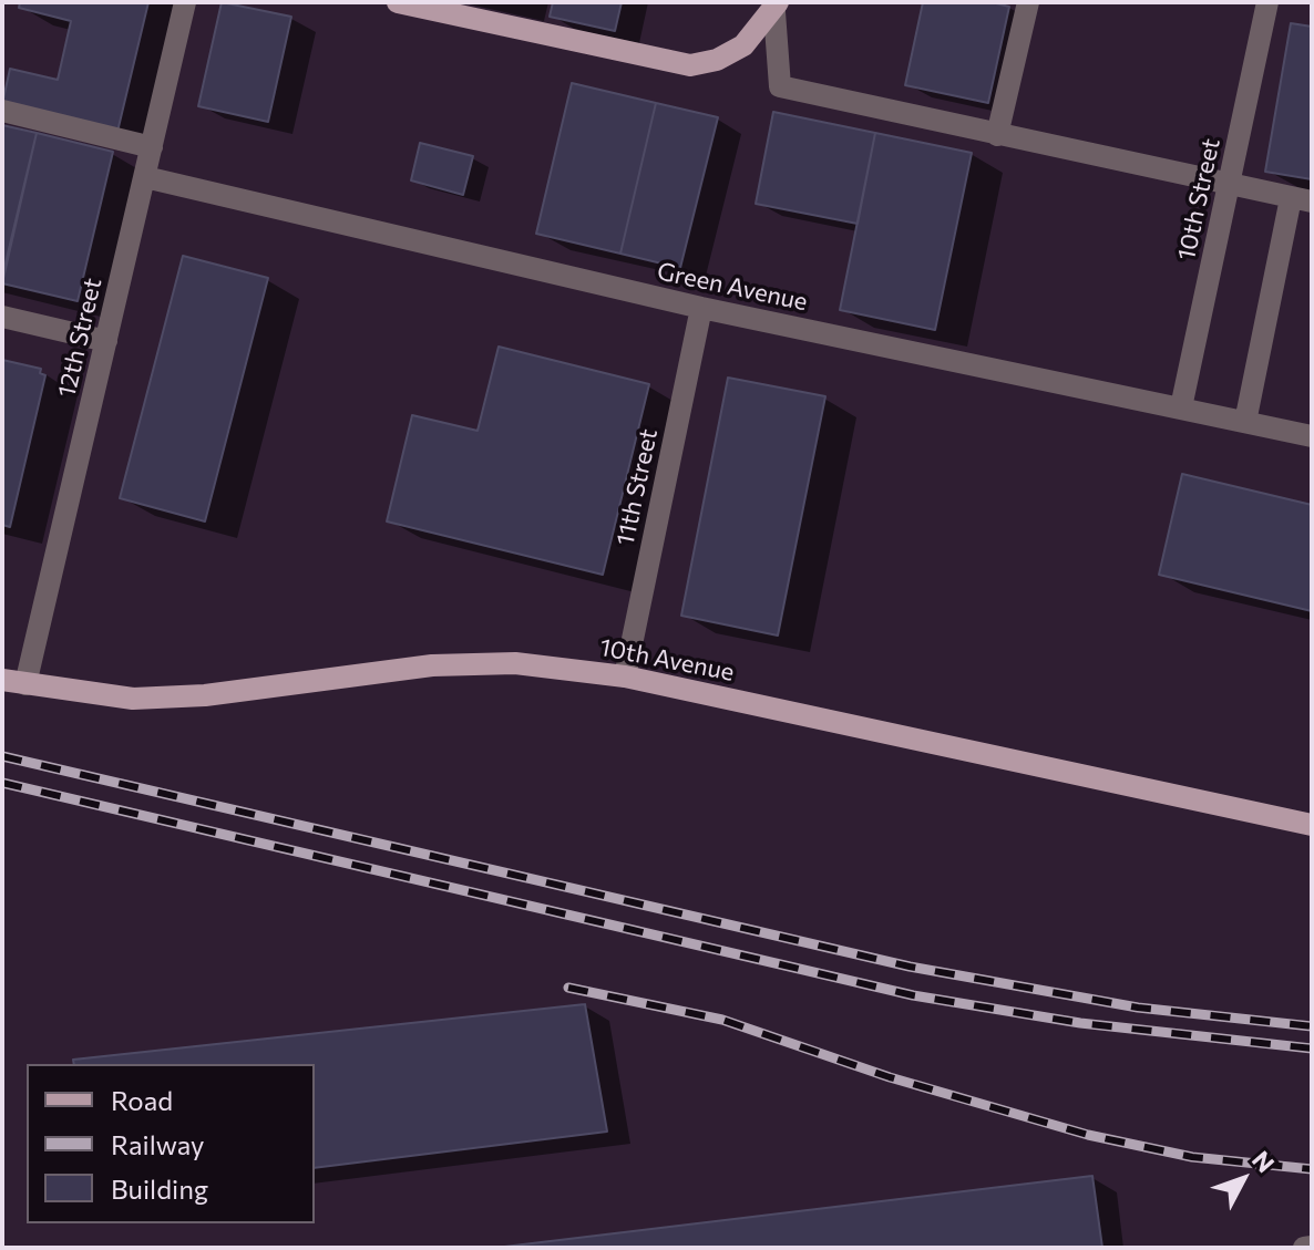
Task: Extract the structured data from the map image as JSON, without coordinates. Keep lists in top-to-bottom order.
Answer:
{
  "streets": {
    "main road": ["10th Avenue"],
    "street": [
      "10th Street",
      "Green Avenue",
      "12th Street",
      "11th Street"
    ]
  },
  "crossings": [
    ["10th Street", "Green Avenue"],
    ["Green Avenue", "12th Street"],
    ["Green Avenue", "11th Street"],
    ["12th Street", "10th Avenue"],
    ["11th Street", "10th Avenue"]
  ],
  "legend": ["Road", "Railway", "Building"],
  "north": "top right"
}
